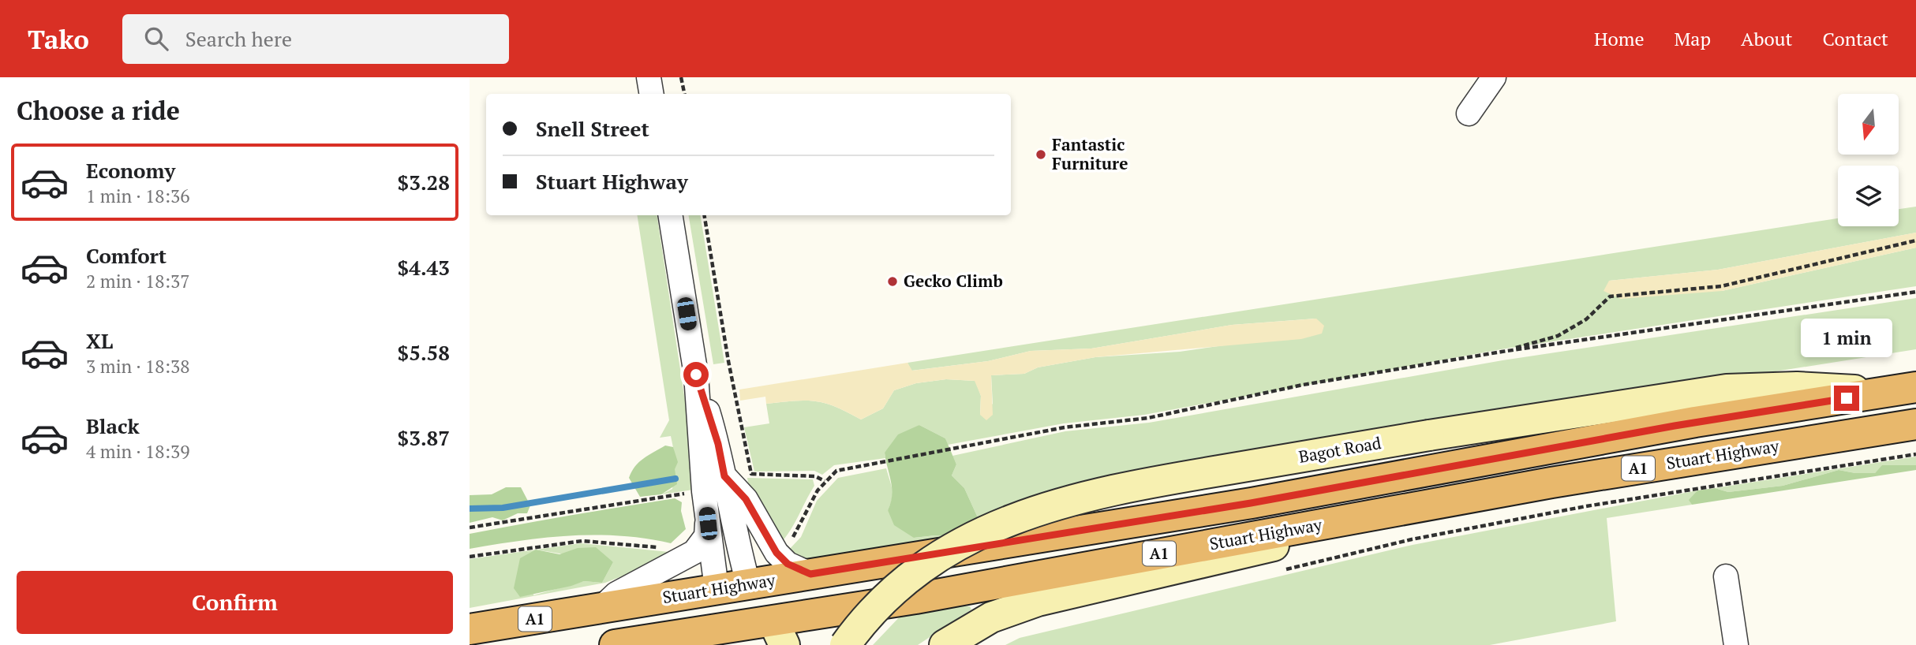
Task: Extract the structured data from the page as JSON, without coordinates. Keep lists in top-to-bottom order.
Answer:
{
  "streets": {
    "highway": ["Stuart Highway", "A1"],
    "main road": ["Bagot Road"]
  },
  "crossings": [
    ["Bagot Road", "Stuart Highway"]
  ],
  "places": ["Fantastic Furniture", "Gecko Climb"],
  "north": "bottom",
  "page": {
    "header": "Tako",
    "search": "Search here",
    "nav": [
      "Home",
      "Map",
      "About",
      "Contact"
    ],
    "heading": "Choose a ride",
    "banner": ["Snell Street", "Stuart Highway"],
    "list": [
      {
        "name": "Economy",
        "note": "1 min · 18:36",
        "value": "$3.28"
      },
      {
        "name": "Comfort",
        "note": "2 min · 18:37",
        "value": "$4.43"
      },
      {
        "name": "XL",
        "note": "3 min · 18:38",
        "value": "$5.58"
      },
      {
        "name": "Black",
        "note": "4 min · 18:39",
        "value": "$3.87"
      }
    ],
    "bubble": "1 min",
    "buttons": "Confirm"
  }
}
